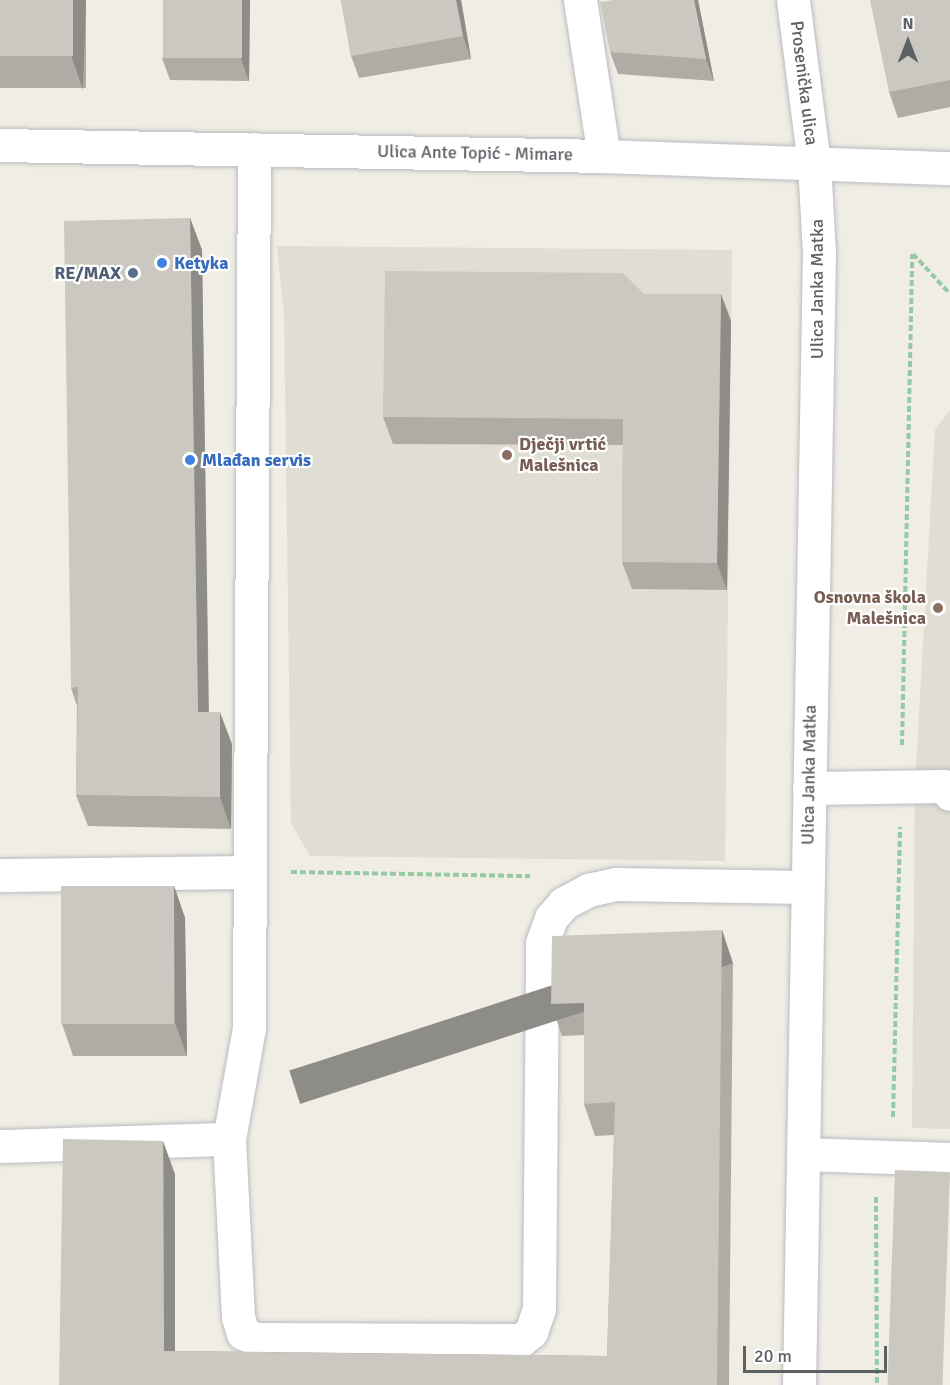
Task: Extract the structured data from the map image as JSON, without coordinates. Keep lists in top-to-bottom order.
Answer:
{
  "streets": {
    "street": ["Prosenička ulica", "Ulica Ante Topić - Mimare", "Ulica Janka Matka"]
  },
  "crossings": [
    ["Prosenička ulica", "Ulica Ante Topić - Mimare"],
    ["Prosenička ulica", "Ulica Janka Matka"],
    ["Ulica Ante Topić - Mimare", "Ulica Janka Matka"]
  ],
  "places": [
    "Ketyka",
    "RE/MAX",
    "Dječji vrtić Malešnica",
    "Mlađan servis",
    "Osnovna škola Malešnica"
  ],
  "scale_bar": "20 m",
  "north": "top"
}
